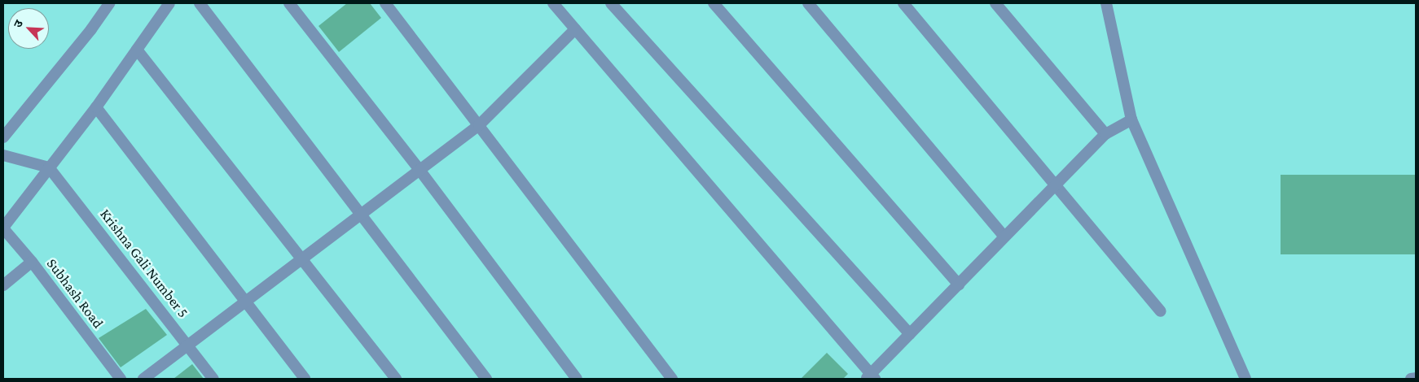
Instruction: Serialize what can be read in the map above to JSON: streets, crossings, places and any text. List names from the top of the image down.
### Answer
{
  "streets": {
    "street": ["Krishna Gali Number 5", "Subhash Road"]
  },
  "north": "top left"
}
